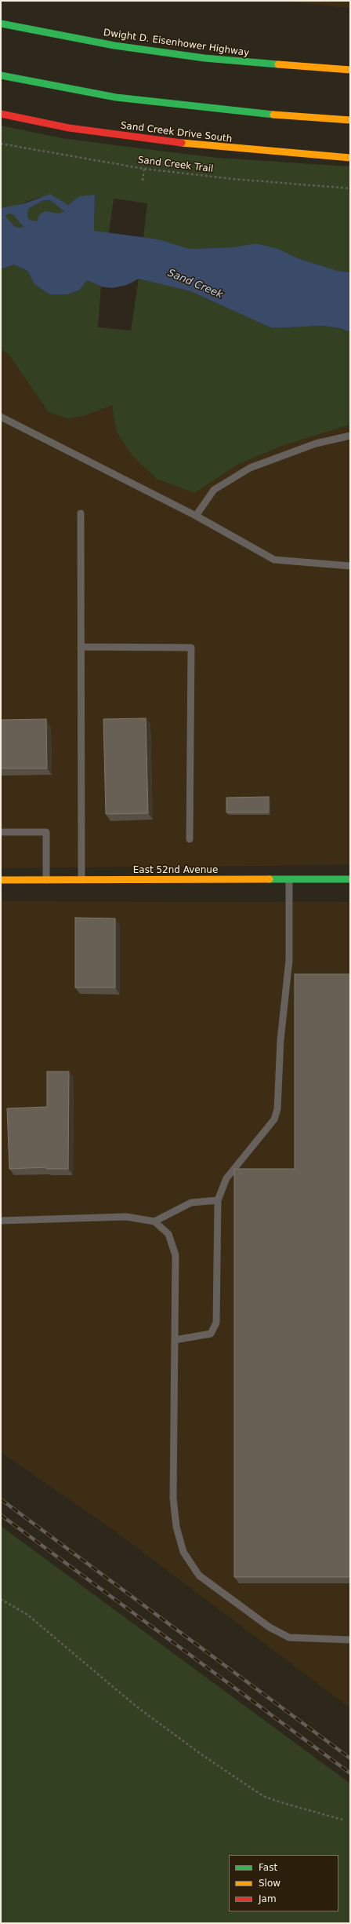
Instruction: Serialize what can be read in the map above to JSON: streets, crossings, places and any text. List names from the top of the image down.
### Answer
{
  "streets": {
    "main road": ["Dwight D. Eisenhower Highway", "Sand Creek Drive South", "East 52nd Avenue"],
    "path": ["Sand Creek Trail"]
  },
  "water": ["Sand Creek"],
  "legend": ["Fast", "Slow", "Jam"]
}
